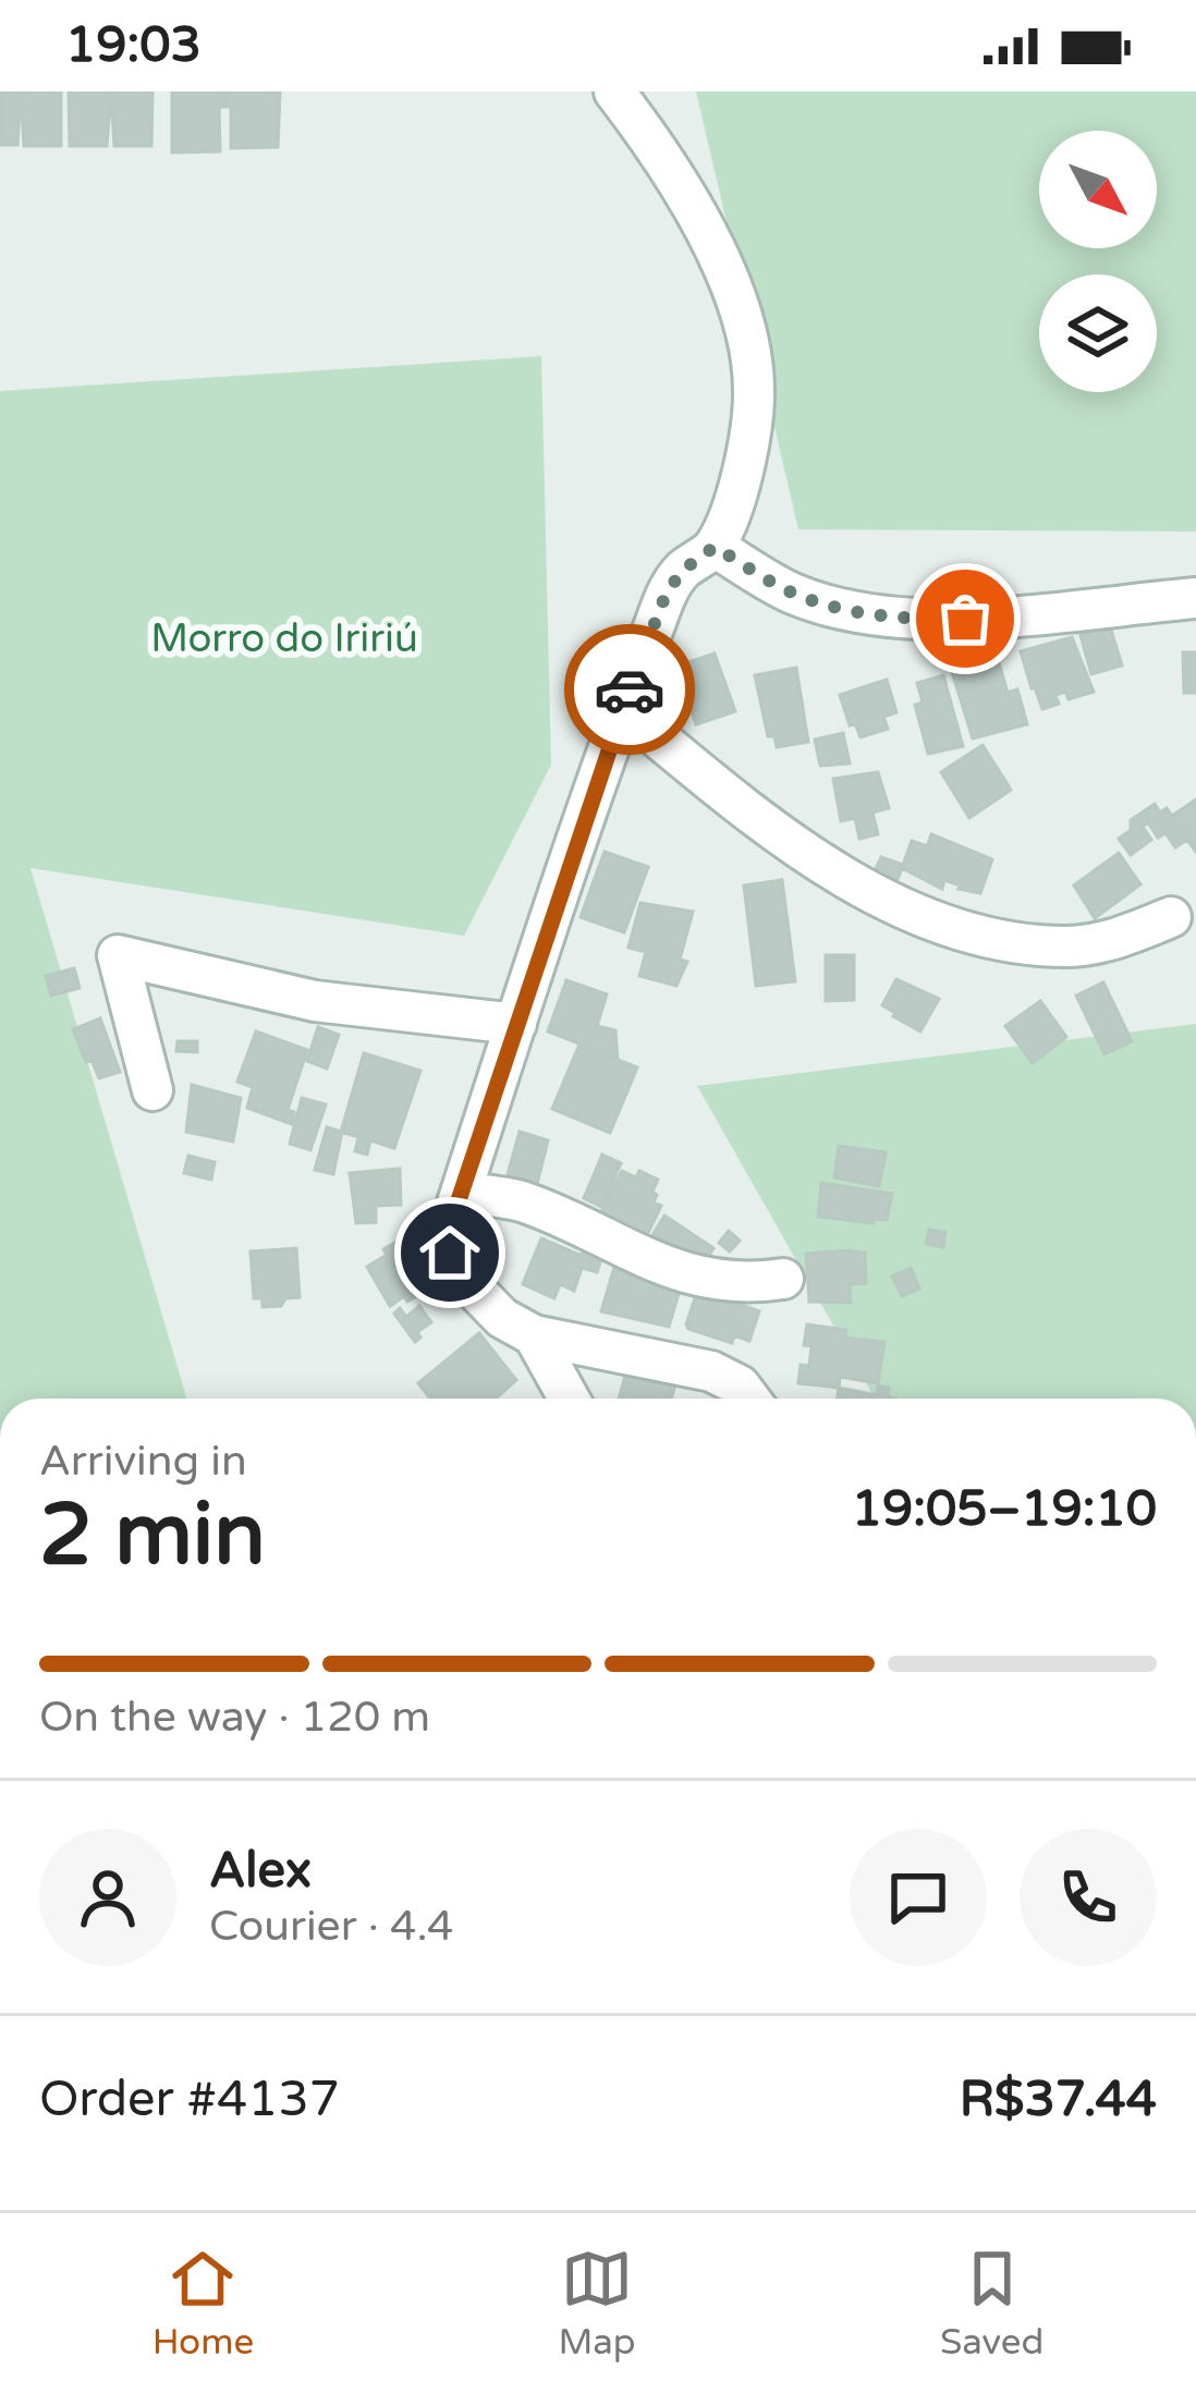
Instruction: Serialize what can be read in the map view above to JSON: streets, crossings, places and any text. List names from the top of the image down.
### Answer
{
  "parks": ["Morro do Iririú"],
  "north": "bottom right",
  "page": {
    "status": "19:03",
    "heading": ["2 min", "Arriving in", "19:05–19:10"],
    "panel": [
      "Alex",
      "Courier · 4.4",
      "Order #4137",
      "R$37.44"
    ],
    "bar": "On the way · 120 m",
    "tabs": ["Home", "Map", "Saved"]
  }
}
